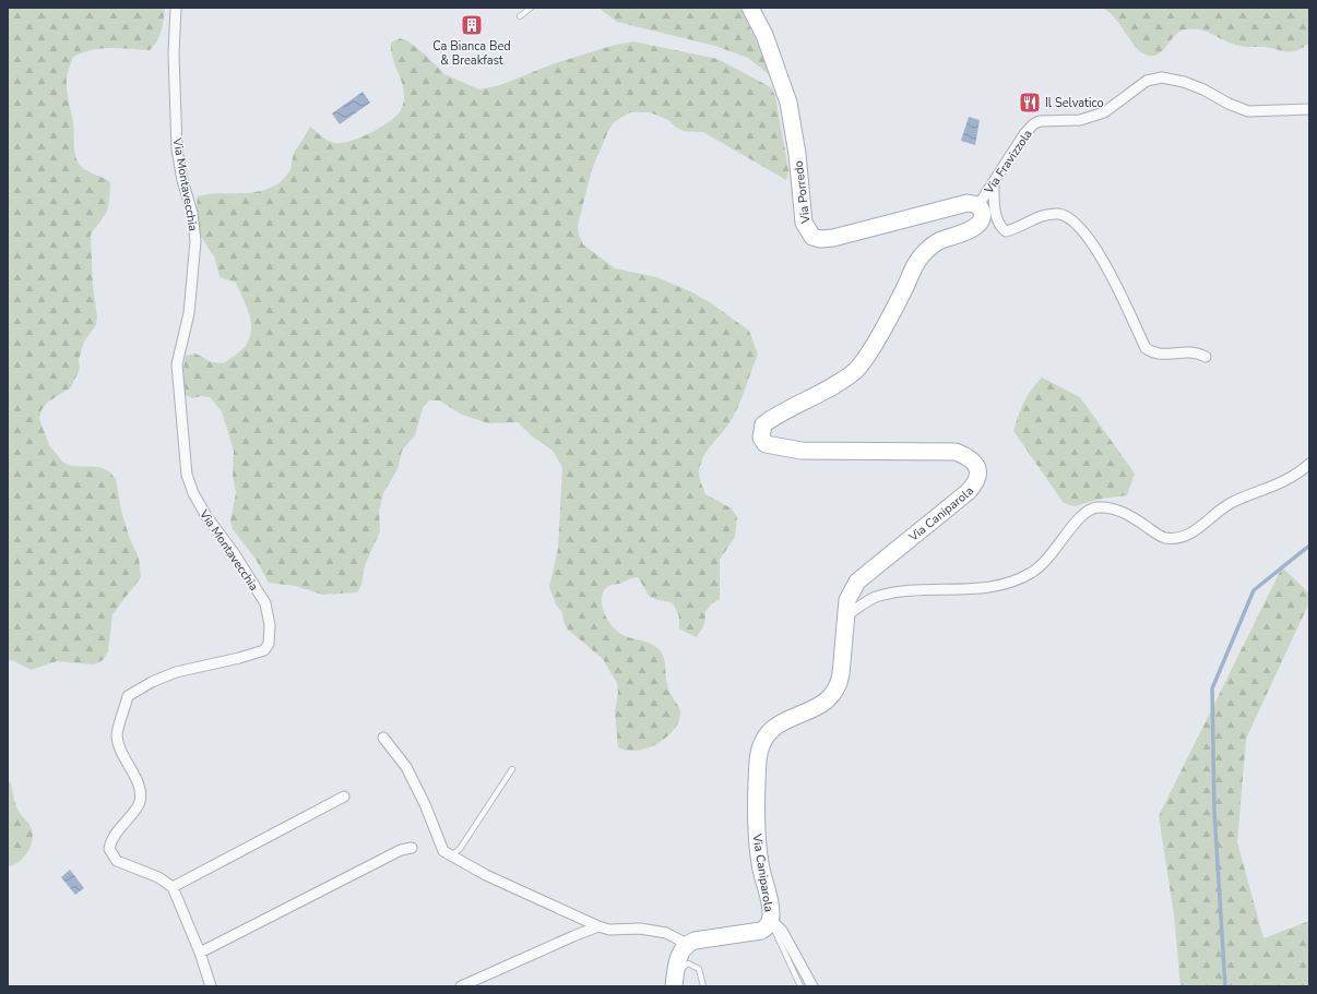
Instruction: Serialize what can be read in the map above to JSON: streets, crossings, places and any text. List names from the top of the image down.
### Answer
{
  "streets": {
    "main road": ["Via Porredo", "Via Caniparola"],
    "street": ["Via Fravizzola", "Via Montavecchia"]
  },
  "crossings": [
    ["Via Fravizzola", "Via Porredo"],
    ["Via Fravizzola", "Via Caniparola"],
    ["Via Porredo", "Via Caniparola"]
  ],
  "places": {
    "building": ["Ca Bianca Bed & Breakfast"],
    "restaurant": ["Il Selvatico"]
  }
}
